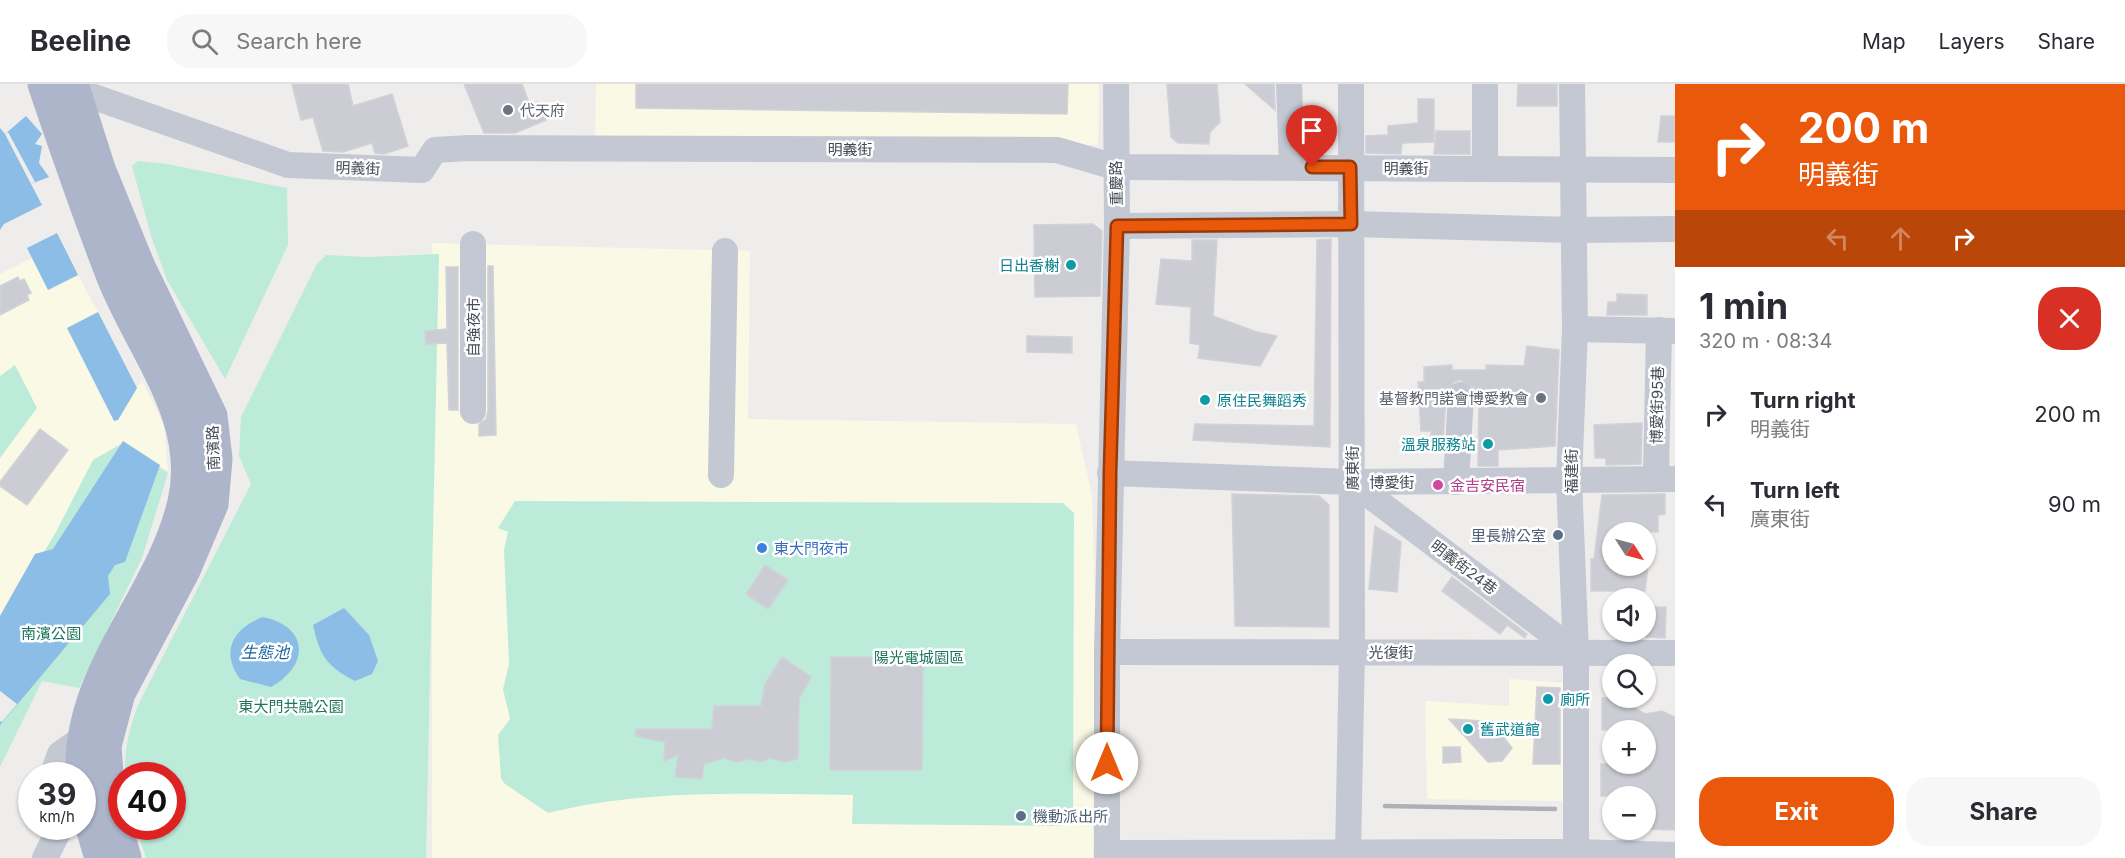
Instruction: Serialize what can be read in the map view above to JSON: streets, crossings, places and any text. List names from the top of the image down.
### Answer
{
  "streets": {
    "main road": ["南濱路"],
    "street": [
      "明義街",
      "重慶路",
      "自強夜市",
      "博愛街95巷",
      "廣東街",
      "福建街",
      "博愛街",
      "明義街24巷",
      "光復街"
    ]
  },
  "crossings": [
    ["明義街", "重慶路"],
    ["明義街", "南濱路"],
    ["明義街", "廣東街"],
    ["明義街", "福建街"],
    ["重慶路", "博愛街"],
    ["重慶路", "光復街"],
    ["博愛街95巷", "博愛街"],
    ["廣東街", "博愛街"],
    ["廣東街", "明義街24巷"],
    ["廣東街", "光復街"],
    ["福建街", "博愛街"],
    ["福建街", "明義街24巷"],
    ["福建街", "光復街"],
    ["博愛街", "明義街24巷"],
    ["明義街24巷", "光復街"]
  ],
  "water": ["生態池"],
  "parks": ["南濱公園", "陽光電城園區", "東大門共融公園"],
  "places": [
    "代天府",
    "日出香榭",
    "基督教門諾會博愛教會",
    "原住民舞蹈秀",
    "溫泉服務站",
    "金吉安民宿",
    "里長辦公室",
    "東大門夜市",
    "廁所",
    "舊武道館",
    "機動派出所"
  ],
  "north": "bottom right",
  "page": {
    "header": "Beeline",
    "search": "Search here",
    "nav": ["Map", "Layers", "Share"],
    "turn": ["200 m", "明義街"],
    "heading": ["1 min", "320 m · 08:34"],
    "list": [
      {
        "name": "Turn right",
        "note": "明義街",
        "value": "200 m"
      },
      {
        "name": "Turn left",
        "note": "廣東街",
        "value": "90 m"
      }
    ],
    "map_buttons": ["+", "−"],
    "speed": "39 km/h",
    "limit": "40",
    "buttons": ["Exit", "Share"]
  }
}
